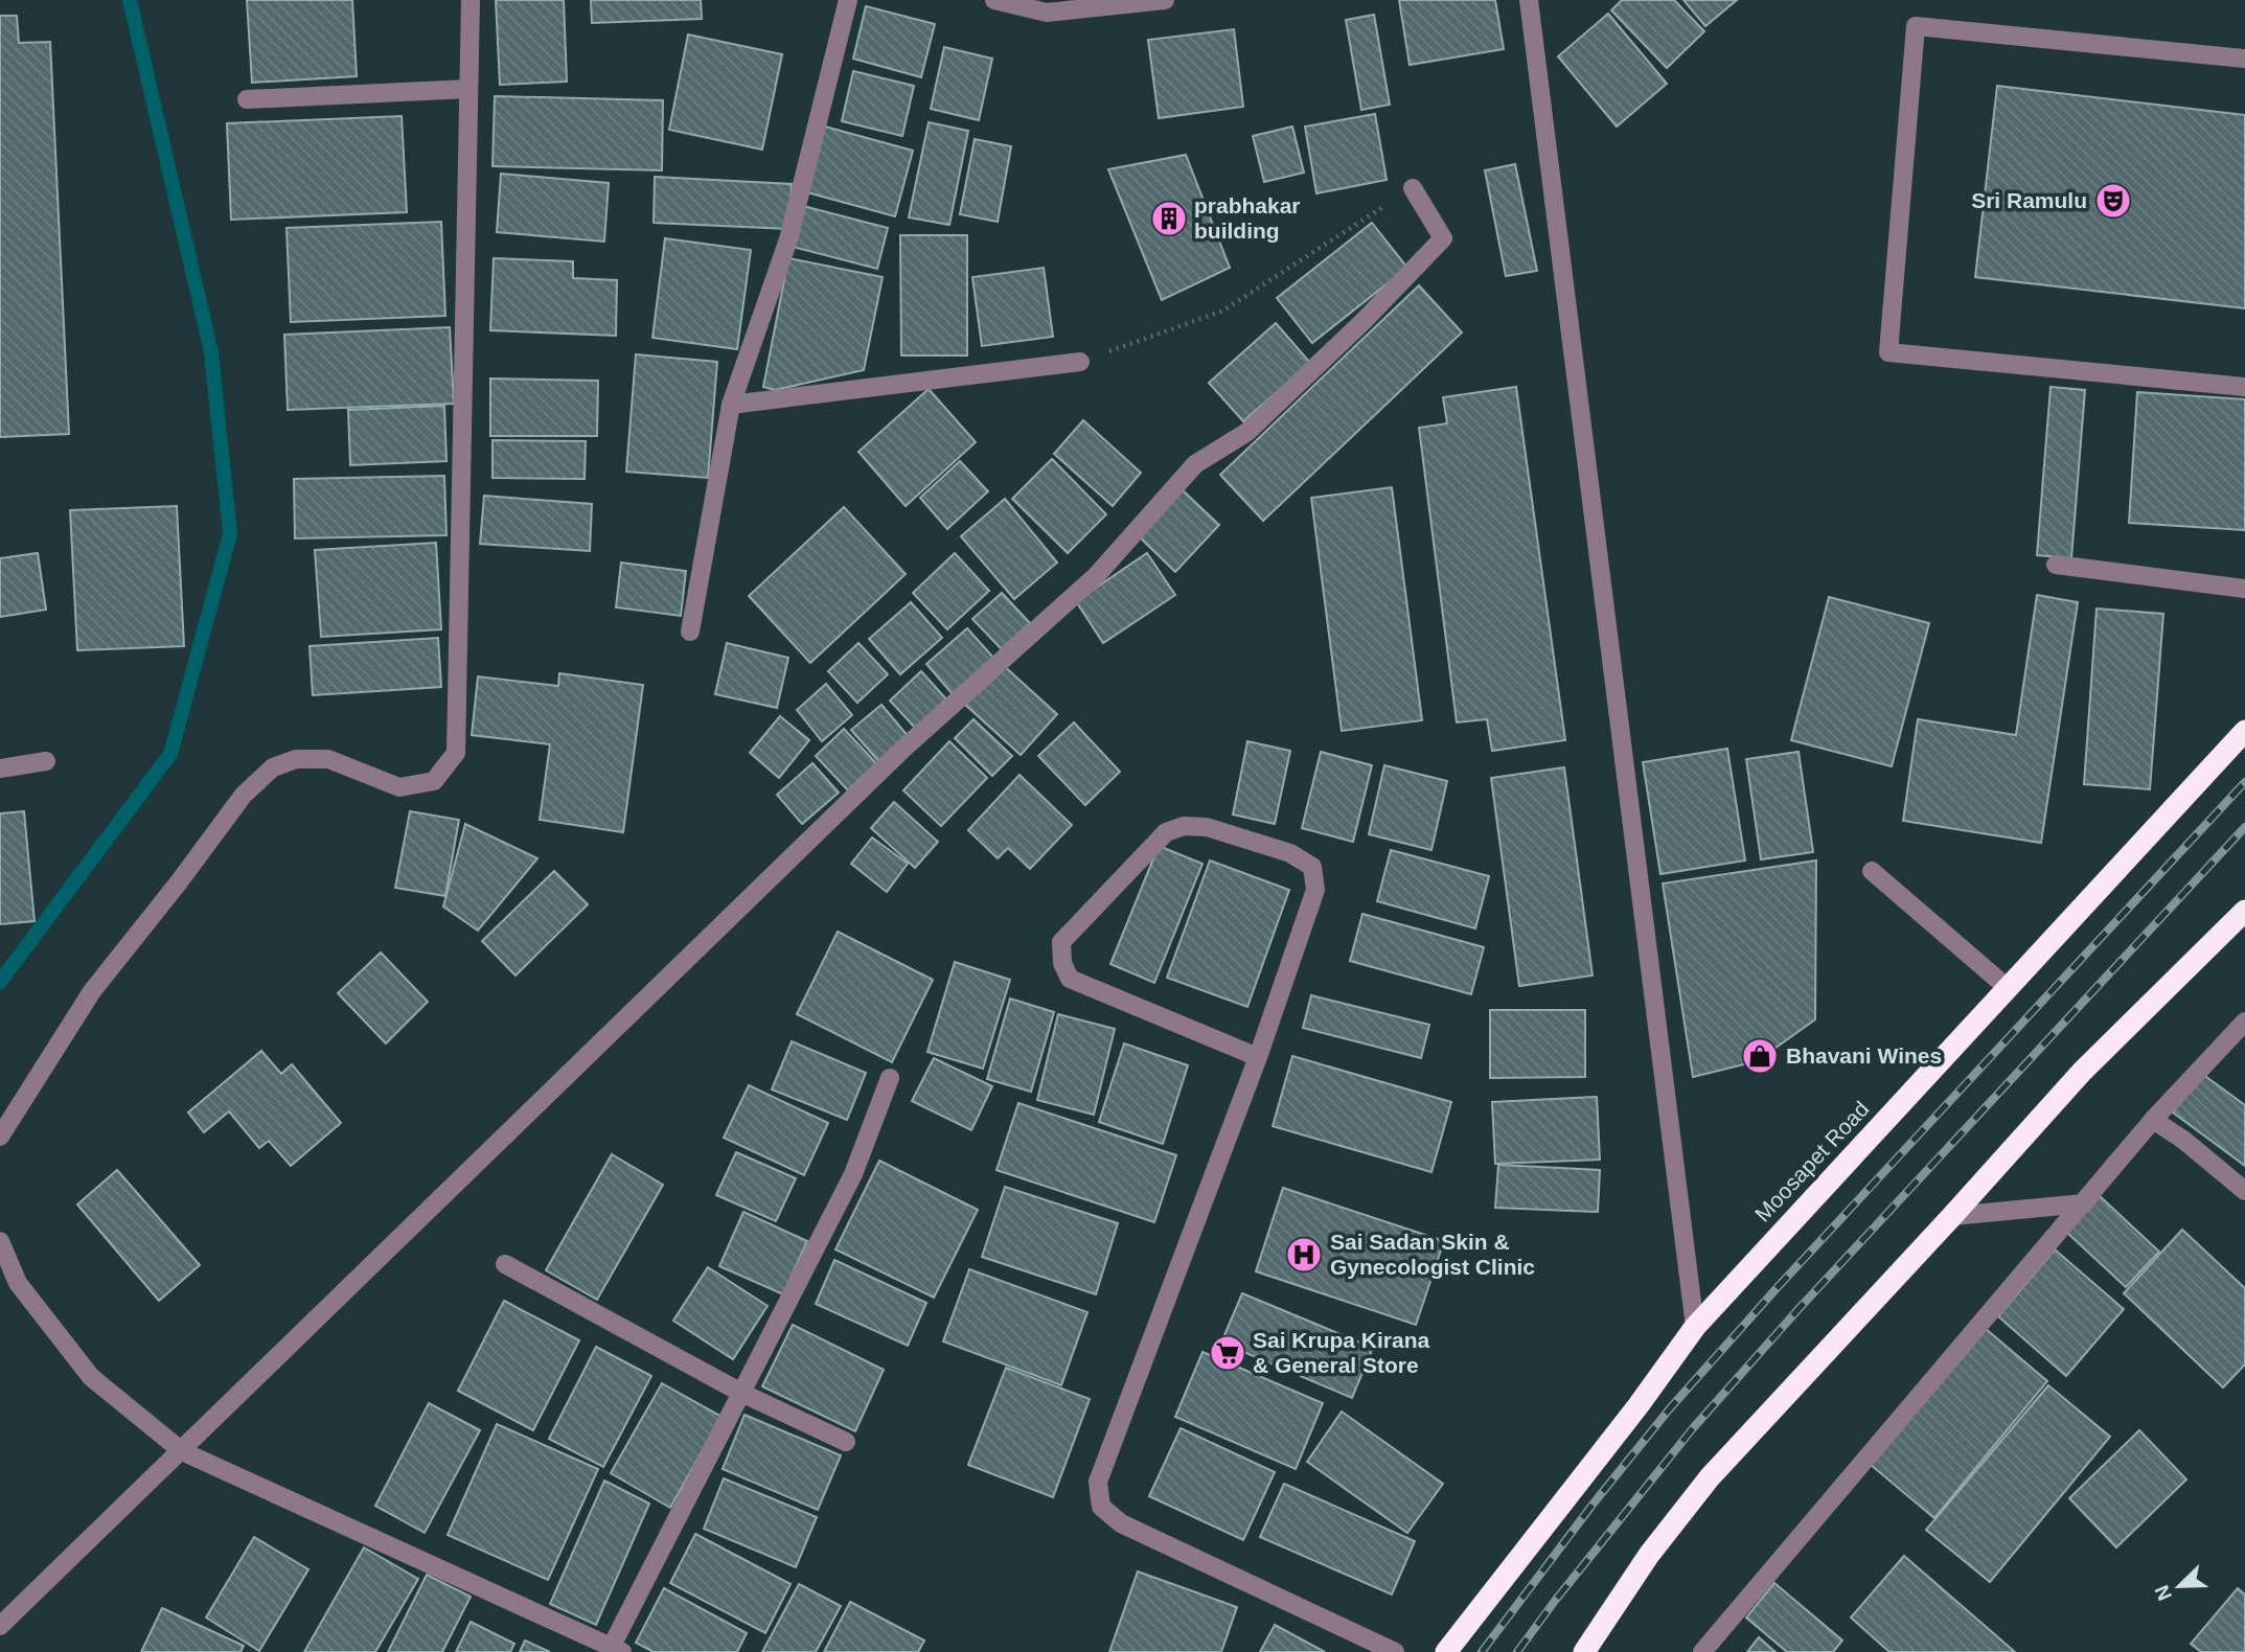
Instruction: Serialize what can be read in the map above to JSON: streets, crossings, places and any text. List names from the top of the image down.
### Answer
{
  "streets": {
    "highway": ["Moosapet Road"]
  },
  "places": {
    "theatre": ["Sri Ramulu"],
    "building": ["prabhakar building"],
    "shop": ["Bhavani Wines"],
    "hospital": ["Sai Sadan Skin & Gynecologist Clinic"],
    "supermarket": ["Sai Krupa Kirana & General Store"]
  },
  "north": "bottom left"
}
